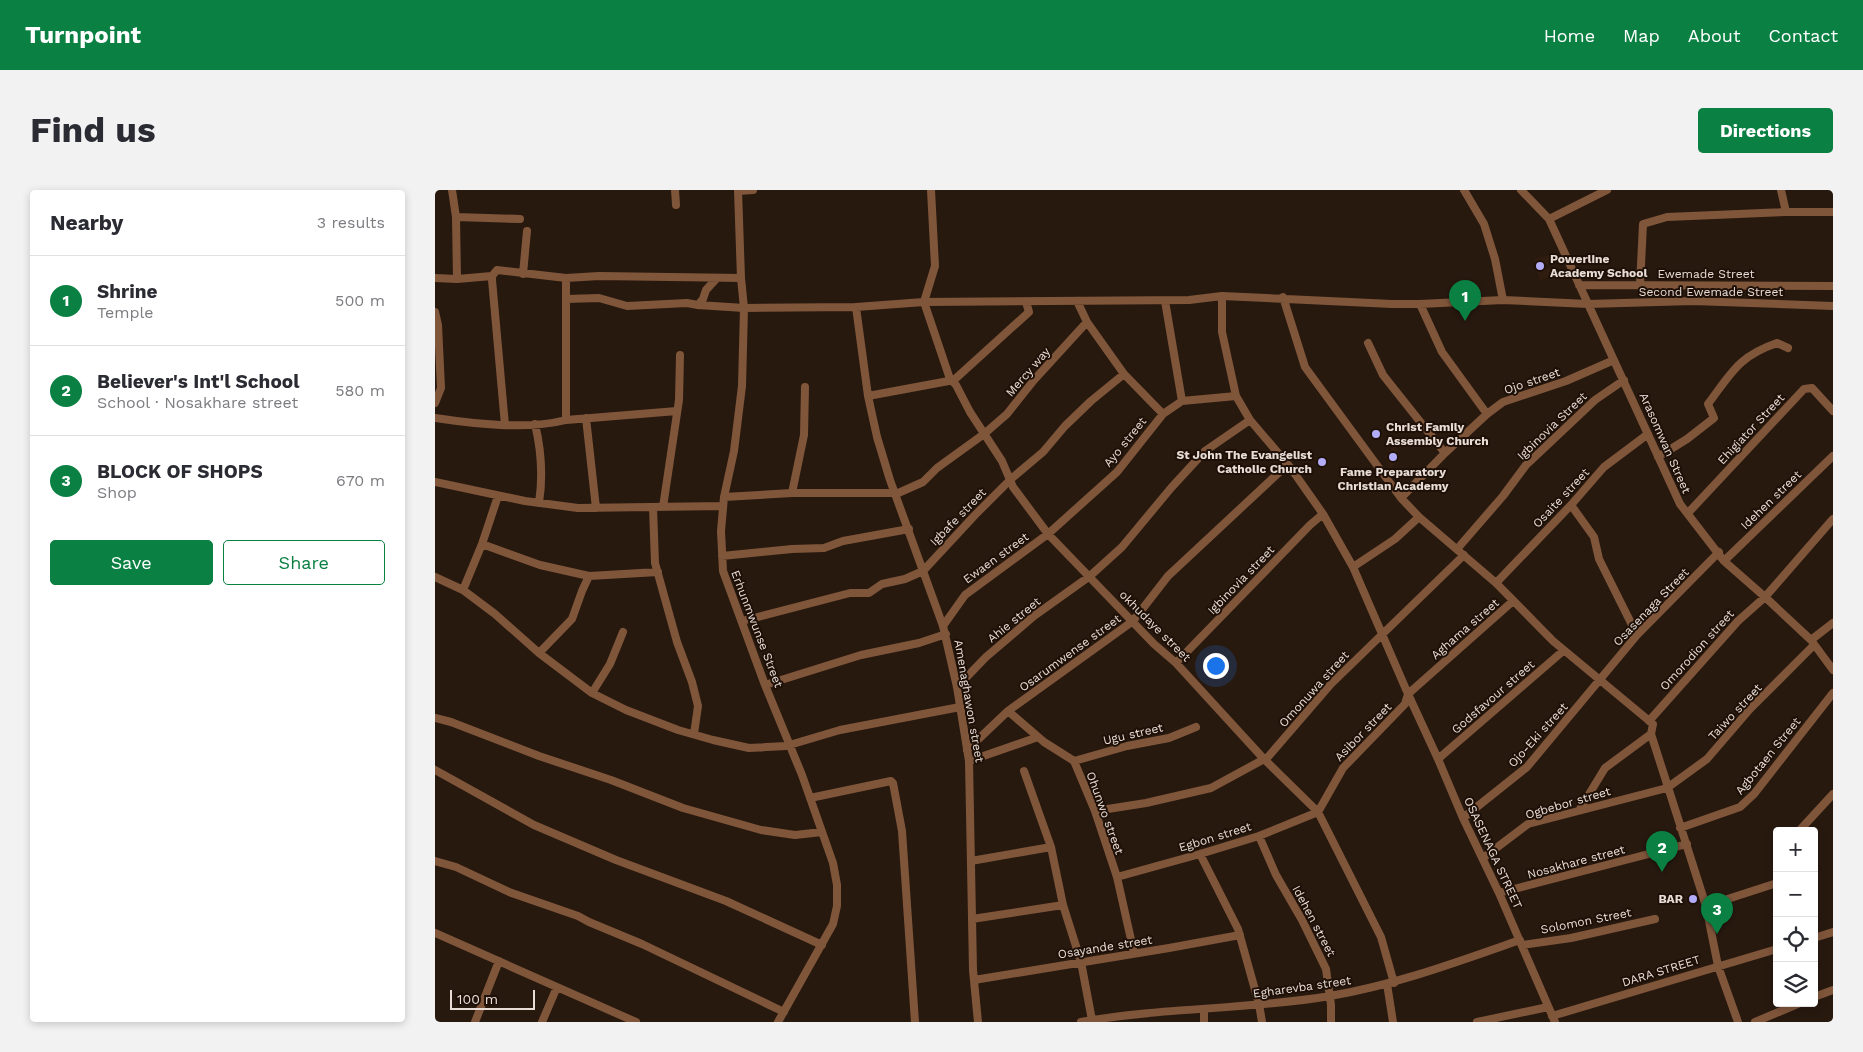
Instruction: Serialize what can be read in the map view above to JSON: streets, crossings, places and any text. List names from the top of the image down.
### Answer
{
  "streets": {
    "street": [
      "Ewemade Street",
      "Second Ewemade Street",
      "Mercy way",
      "Ojo street",
      "Igbinovia Street",
      "Ehigiator Street",
      "Ayo street",
      "Arasomwan Street",
      "Osaite street",
      "Idehen street",
      "Igbafe street",
      "Ewaen street",
      "Igbinovia street",
      "Osasenaga Street",
      "Ahie street",
      "okhudaye street",
      "Erhunmwunse Street",
      "Aghama street",
      "Omorodion street",
      "Osarumwense street",
      "Omonuwa street",
      "Godsfavour street",
      "Amenaghawon street",
      "Taiwo street",
      "Asibor street",
      "Ugu street",
      "Ojo-Eki street",
      "Agbotaen Street",
      "Ogbebor street",
      "Ohunwo street",
      "Egbon street",
      "OSASENAGA STREET",
      "Nosakhare street",
      "Solomon Street",
      "Osayande street",
      "DARA STREET",
      "Egharevba street"
    ]
  },
  "crossings": [
    ["Ewemade Street", "Arasomwan Street"],
    ["Second Ewemade Street", "Arasomwan Street"],
    ["Second Ewemade Street", "okhudaye street"],
    ["Second Ewemade Street", "Erhunmwunse Street"],
    ["Second Ewemade Street", "Amenaghawon street"],
    ["Mercy way", "okhudaye street"],
    ["Mercy way", "Amenaghawon street"],
    ["Ojo street", "Arasomwan Street"],
    ["Igbinovia Street", "Arasomwan Street"],
    ["Ehigiator Street", "Arasomwan Street"],
    ["Ayo street", "Ewaen street"],
    ["Ayo street", "okhudaye street"],
    ["Arasomwan Street", "Osaite street"],
    ["Arasomwan Street", "Idehen street"],
    ["Arasomwan Street", "Osasenaga Street"],
    ["Arasomwan Street", "Omorodion street"],
    ["Arasomwan Street", "Taiwo street"],
    ["Idehen street", "Egbon street"],
    ["Idehen street", "Egharevba street"],
    ["Igbafe street", "okhudaye street"],
    ["Igbafe street", "Amenaghawon street"],
    ["Ewaen street", "okhudaye street"],
    ["Ewaen street", "Amenaghawon street"],
    ["Igbinovia street", "okhudaye street"],
    ["Igbinovia street", "OSASENAGA STREET"],
    ["Osasenaga Street", "Ojo-Eki street"],
    ["Ahie street", "okhudaye street"],
    ["Ahie street", "Amenaghawon street"],
    ["okhudaye street", "Osarumwense street"],
    ["okhudaye street", "Omonuwa street"],
    ["okhudaye street", "Asibor street"],
    ["okhudaye street", "Egbon street"],
    ["okhudaye street", "Egharevba street"],
    ["Aghama street", "Asibor street"],
    ["Osarumwense street", "Amenaghawon street"],
    ["Osarumwense street", "Ohunwo street"],
    ["Omonuwa street", "Ohunwo street"],
    ["Omonuwa street", "OSASENAGA STREET"],
    ["Godsfavour street", "OSASENAGA STREET"],
    ["Amenaghawon street", "Osayande street"],
    ["Taiwo street", "Ogbebor street"],
    ["Asibor street", "Egbon street"],
    ["Asibor street", "OSASENAGA STREET"],
    ["Ugu street", "Ohunwo street"],
    ["Ojo-Eki street", "OSASENAGA STREET"],
    ["Ogbebor street", "OSASENAGA STREET"],
    ["Ohunwo street", "Egbon street"],
    ["Ohunwo street", "Osayande street"],
    ["OSASENAGA STREET", "Nosakhare street"],
    ["OSASENAGA STREET", "Solomon Street"],
    ["OSASENAGA STREET", "DARA STREET"],
    ["OSASENAGA STREET", "Egharevba street"],
    ["Solomon Street", "Egharevba street"]
  ],
  "places": [
    "Powerline Academy School",
    "Christ Family Assembly Church",
    "Fame Preparatory Christian Academy",
    "St John The Evangelist Catholic Church",
    "BAR"
  ],
  "scale_bar": "100 m",
  "page": {
    "header": "Turnpoint",
    "nav": [
      "Home",
      "Map",
      "About",
      "Contact"
    ],
    "buttons": [
      "Directions",
      ["Save", "Share"]
    ],
    "title": "Find us",
    "heading": ["Nearby", "3 results"],
    "list": [
      {
        "mark": "1",
        "name": "Shrine",
        "note": "Temple",
        "value": "500 m"
      },
      {
        "mark": "2",
        "name": "Believer's Int'l School",
        "note": "School · Nosakhare street",
        "value": "580 m"
      },
      {
        "mark": "3",
        "name": "BLOCK OF SHOPS",
        "note": "Shop",
        "value": "670 m"
      }
    ],
    "pins": ["1", "2", "3"],
    "map_buttons": ["+", "−"],
    "scale": "100 m"
  }
}
